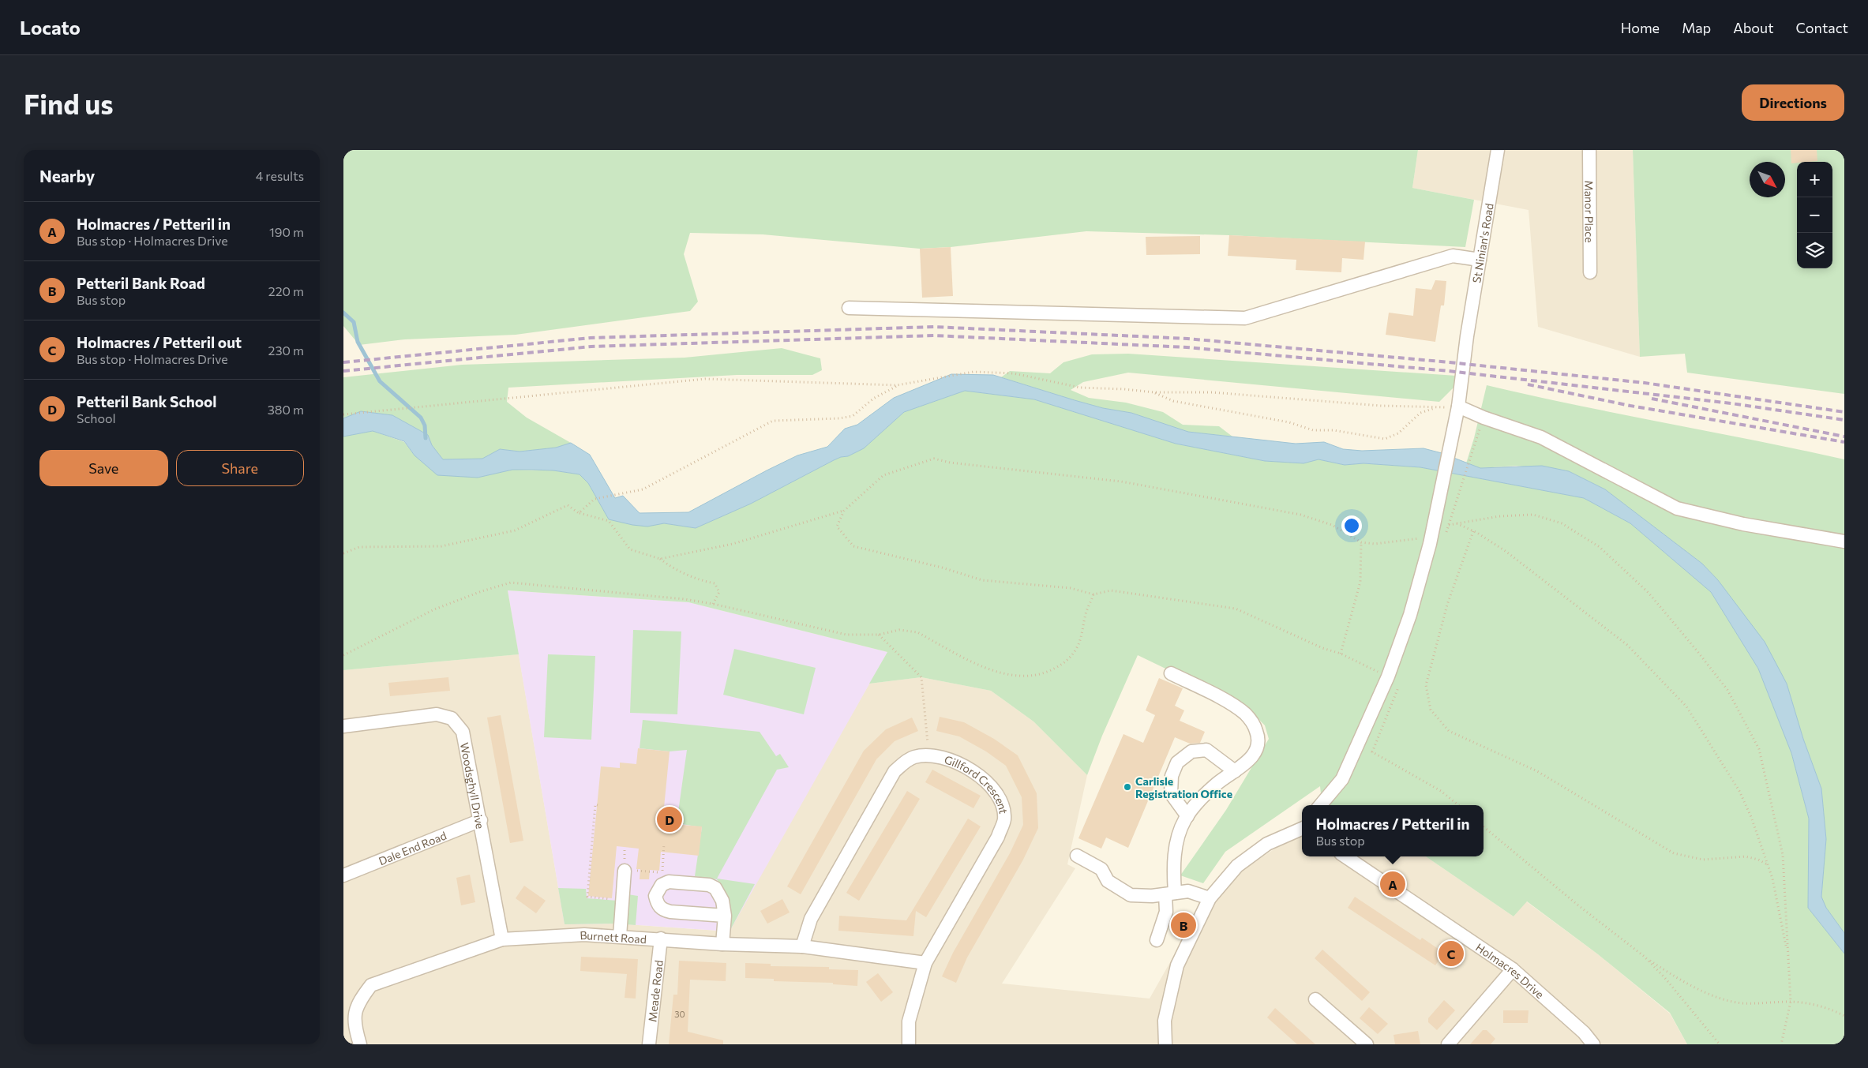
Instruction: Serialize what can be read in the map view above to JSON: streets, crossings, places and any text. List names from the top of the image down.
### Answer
{
  "streets": {
    "street": [
      "Manor Place",
      "St Ninian's Road",
      "Woodsghyll Drive",
      "Gillford Crescent",
      "Dale End Road",
      "Burnett Road",
      "Holmacres Drive",
      "Meade Road"
    ]
  },
  "crossings": [
    ["Woodsghyll Drive", "Dale End Road"],
    ["Woodsghyll Drive", "Burnett Road"],
    ["Gillford Crescent", "Burnett Road"],
    ["Burnett Road", "Meade Road"]
  ],
  "places": ["Carlisle Registration Office"],
  "house_numbers": ["30"],
  "north": "bottom right",
  "page": {
    "header": "Locato",
    "nav": [
      "Home",
      "Map",
      "About",
      "Contact"
    ],
    "buttons": [
      "Directions",
      ["Save", "Share"]
    ],
    "title": "Find us",
    "heading": ["Nearby", "4 results"],
    "map_buttons": ["+", "−"],
    "list": [
      {
        "mark": "A",
        "name": "Holmacres / Petteril in",
        "note": "Bus stop · Holmacres Drive",
        "value": "190 m"
      },
      {
        "mark": "B",
        "name": "Petteril Bank Road",
        "note": "Bus stop",
        "value": "220 m"
      },
      {
        "mark": "C",
        "name": "Holmacres / Petteril out",
        "note": "Bus stop · Holmacres Drive",
        "value": "230 m"
      },
      {
        "mark": "D",
        "name": "Petteril Bank School",
        "note": "School",
        "value": "380 m"
      }
    ],
    "popup": ["Holmacres / Petteril in", "Bus stop"],
    "pins": [
      "D",
      "A",
      "B",
      "C"
    ]
  }
}
